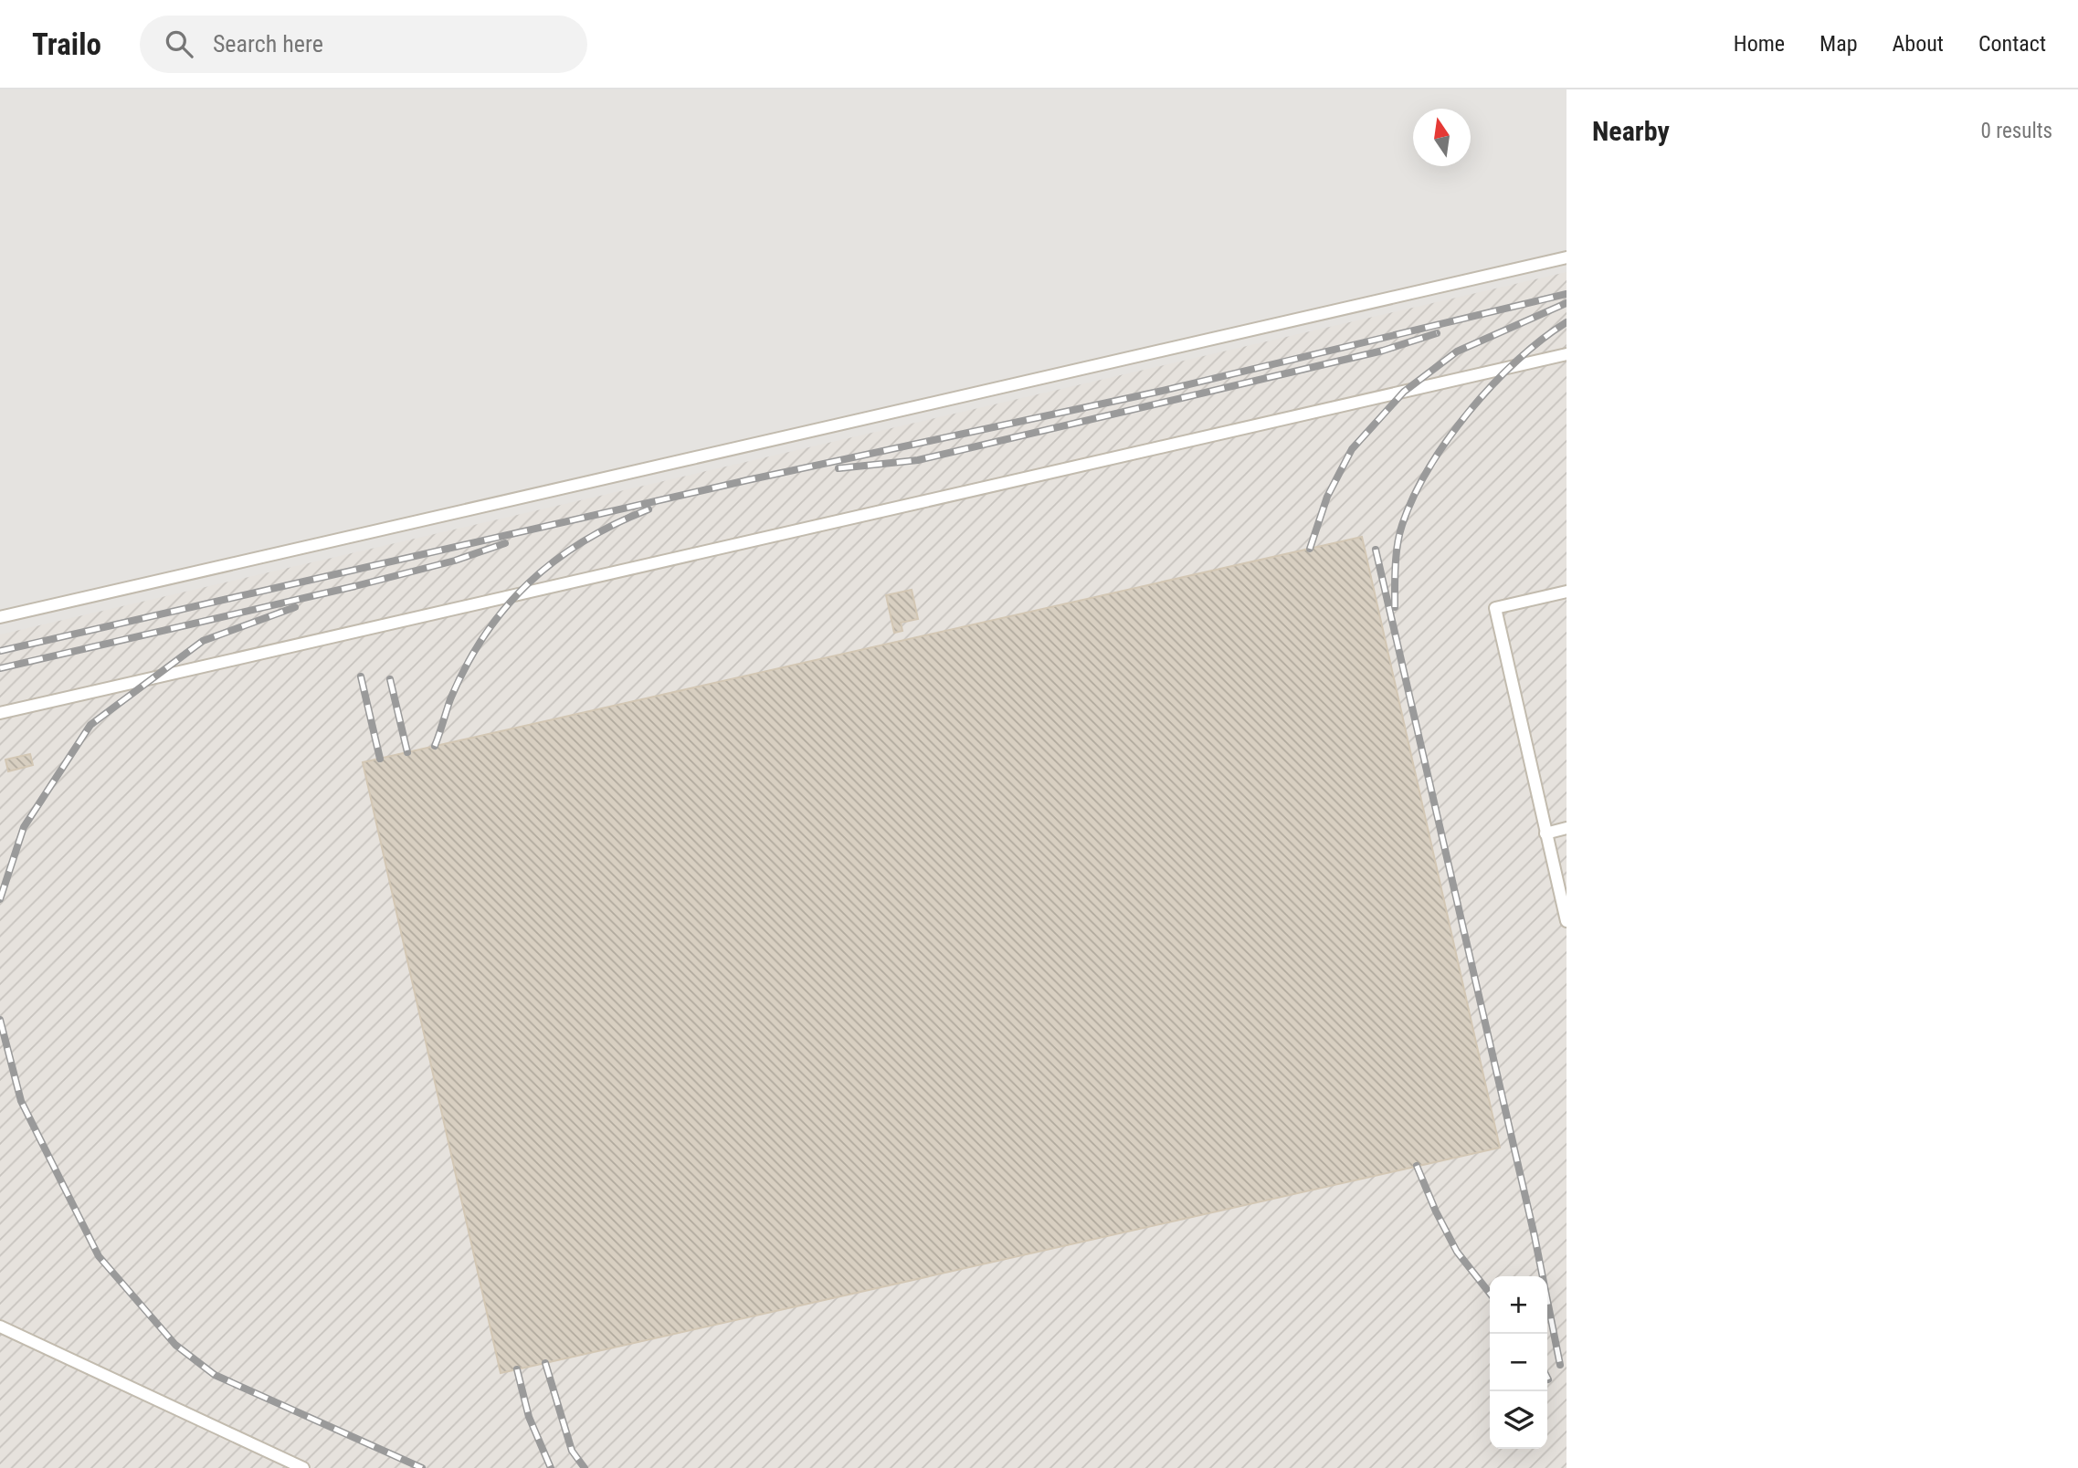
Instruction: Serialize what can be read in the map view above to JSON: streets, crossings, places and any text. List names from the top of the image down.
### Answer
{
  "north": "top",
  "page": {
    "header": "Trailo",
    "search": "Search here",
    "nav": [
      "Home",
      "Map",
      "About",
      "Contact"
    ],
    "heading": ["Nearby", "0 results"],
    "map_buttons": ["+", "−"]
  }
}
